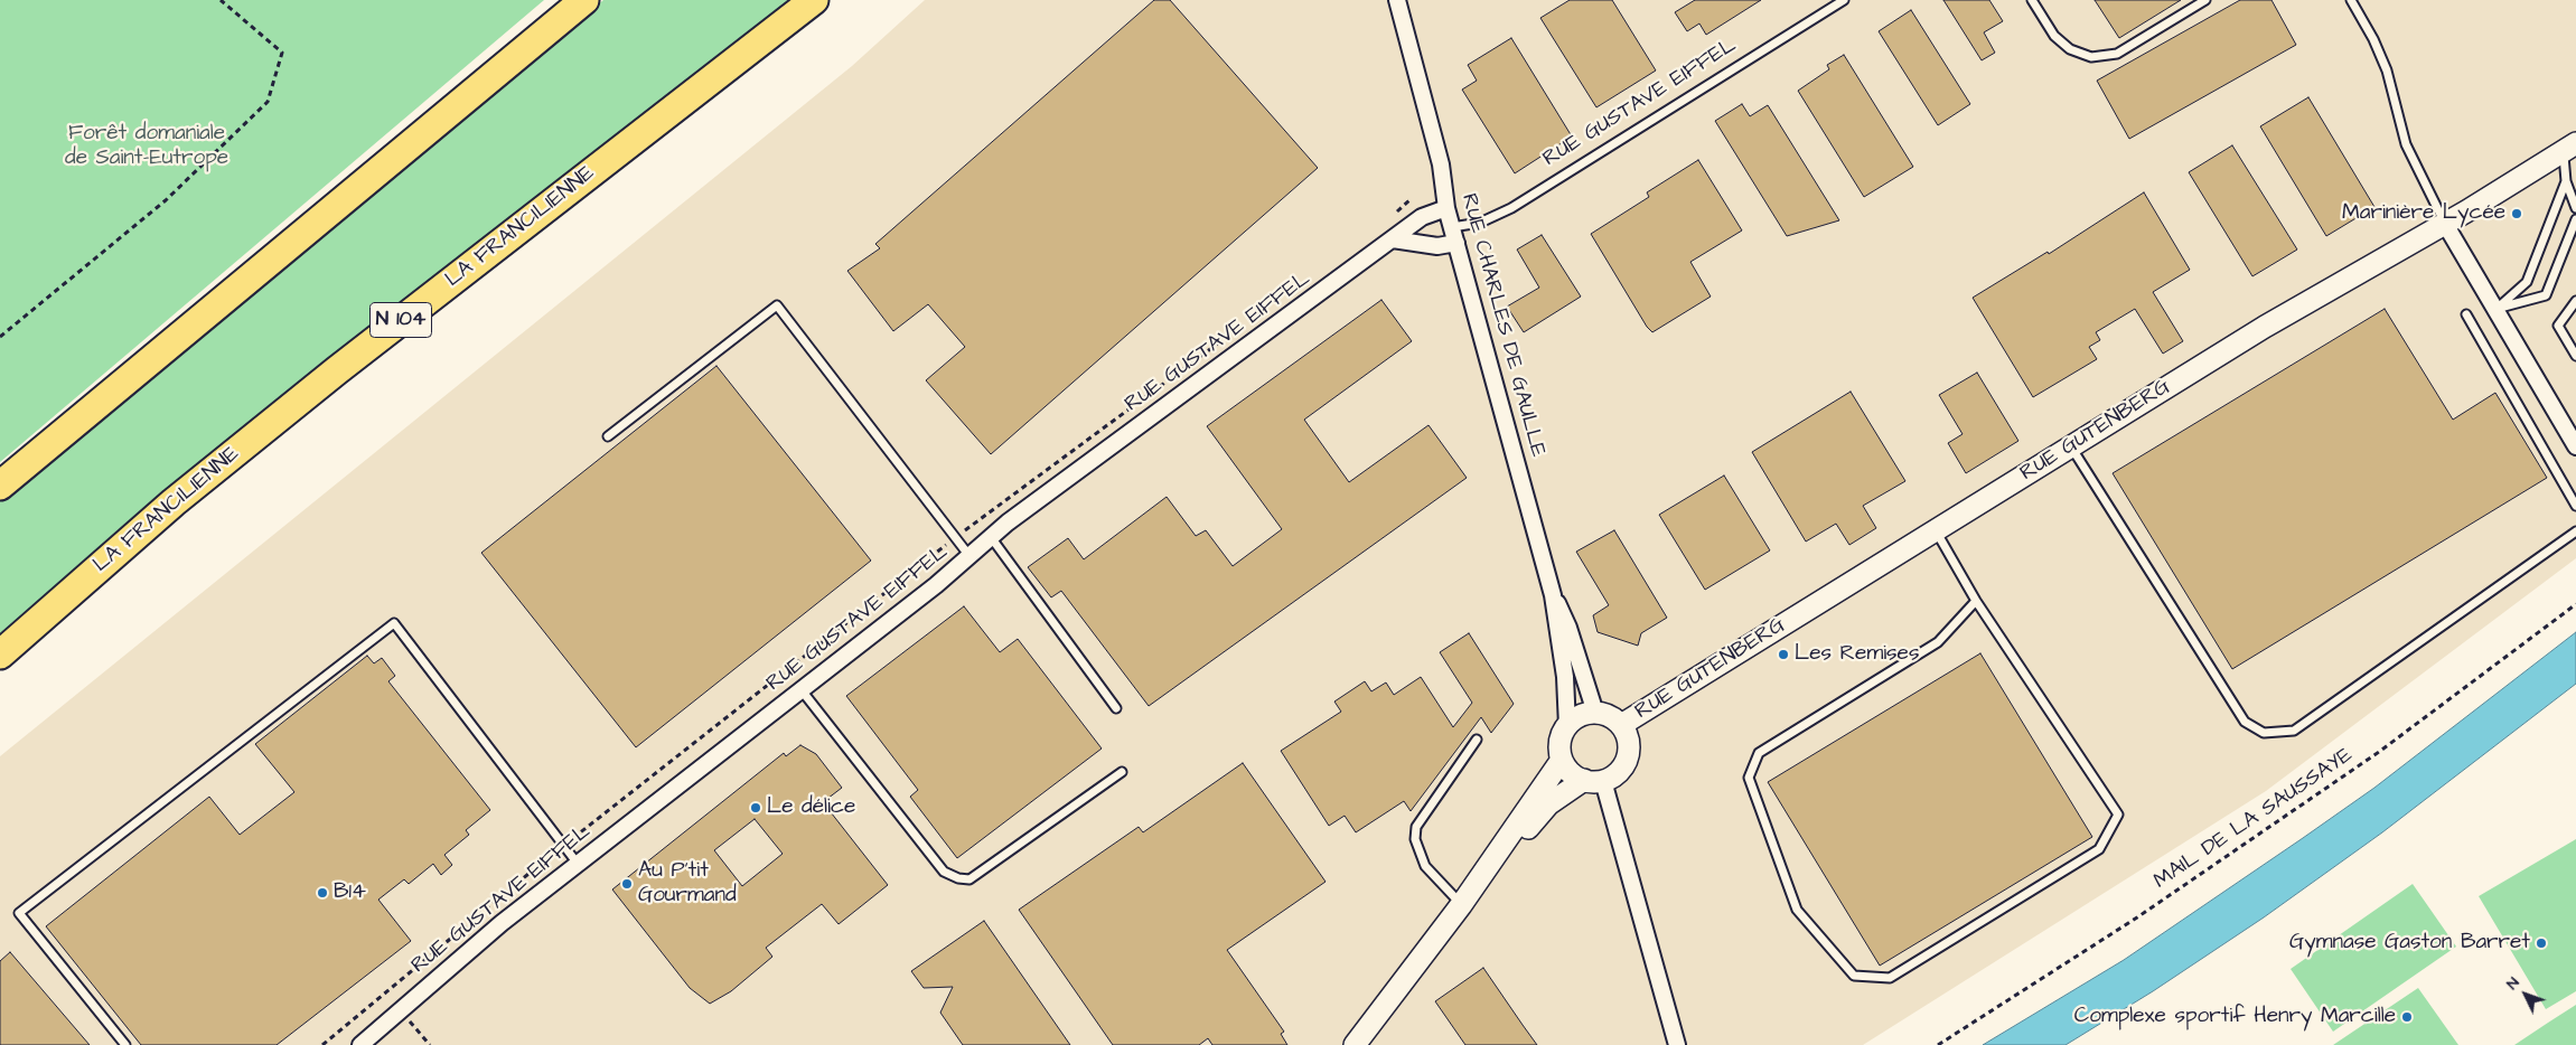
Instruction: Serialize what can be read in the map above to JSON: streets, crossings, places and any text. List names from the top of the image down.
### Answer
{
  "streets": {
    "highway": ["LA FRANCILIENNE", "N 104"],
    "street": ["RUE GUSTAVE EIFFEL", "RUE CHARLES DE GAULLE", "RUE GUTENBERG"],
    "path": ["MAIL DE LA SAUSSAYE"]
  },
  "crossings": [
    ["RUE GUSTAVE EIFFEL", "RUE CHARLES DE GAULLE"],
    ["RUE CHARLES DE GAULLE", "RUE GUTENBERG"]
  ],
  "parks": ["Forêt domaniale de Saint-Eutrope"],
  "places": [
    "Marinière Lycée",
    "Les Remises",
    "Le délice",
    "Au P'tit Gourmand",
    "B14",
    "Gymnase Gaston Barret",
    "Complexe sportif Henry Marcille"
  ],
  "north": "top left"
}
